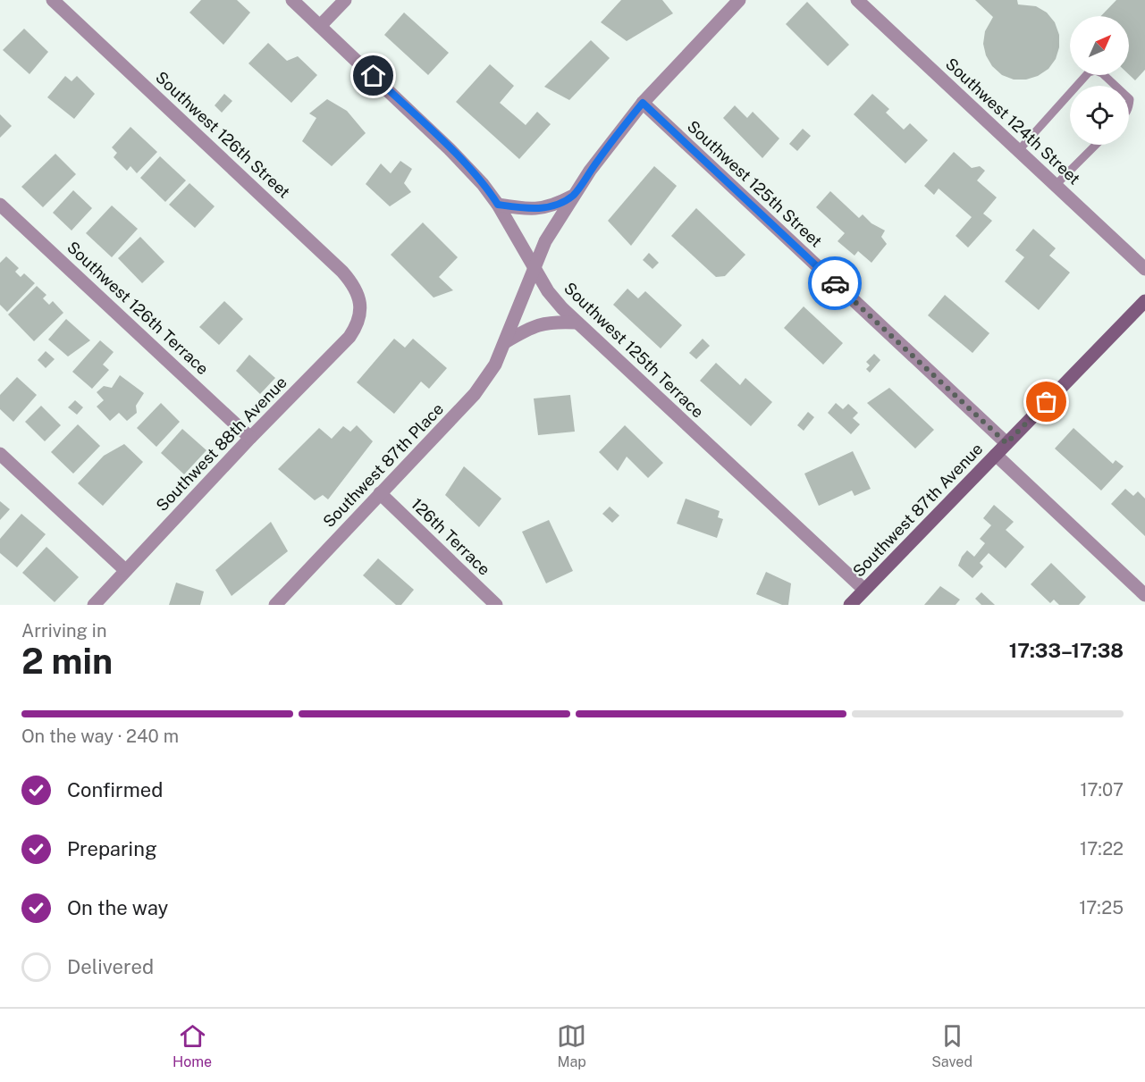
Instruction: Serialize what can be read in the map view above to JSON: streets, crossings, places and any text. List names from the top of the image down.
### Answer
{
  "streets": {
    "main road": ["Southwest 87th Avenue"],
    "street": [
      "Southwest 124th Street",
      "Southwest 126th Street",
      "Southwest 125th Street",
      "Southwest 126th Terrace",
      "Southwest 125th Terrace",
      "Southwest 88th Avenue",
      "Southwest 87th Place",
      "126th Terrace"
    ]
  },
  "crossings": [
    ["Southwest 126th Street", "Southwest 88th Avenue"],
    ["Southwest 125th Street", "Southwest 87th Place"],
    ["Southwest 125th Street", "Southwest 87th Avenue"],
    ["Southwest 126th Terrace", "Southwest 88th Avenue"],
    ["Southwest 125th Terrace", "Southwest 87th Place"],
    ["Southwest 125th Terrace", "Southwest 87th Avenue"],
    ["Southwest 87th Place", "126th Terrace"]
  ],
  "north": "top right",
  "page": {
    "heading": ["2 min", "Arriving in", "17:33–17:38"],
    "bar": "On the way · 240 m",
    "list": [
      ["Confirmed", "17:07"],
      ["Preparing", "17:22"],
      ["On the way", "17:25"],
      "Delivered"
    ],
    "tabs": ["Home", "Map", "Saved"]
  }
}
